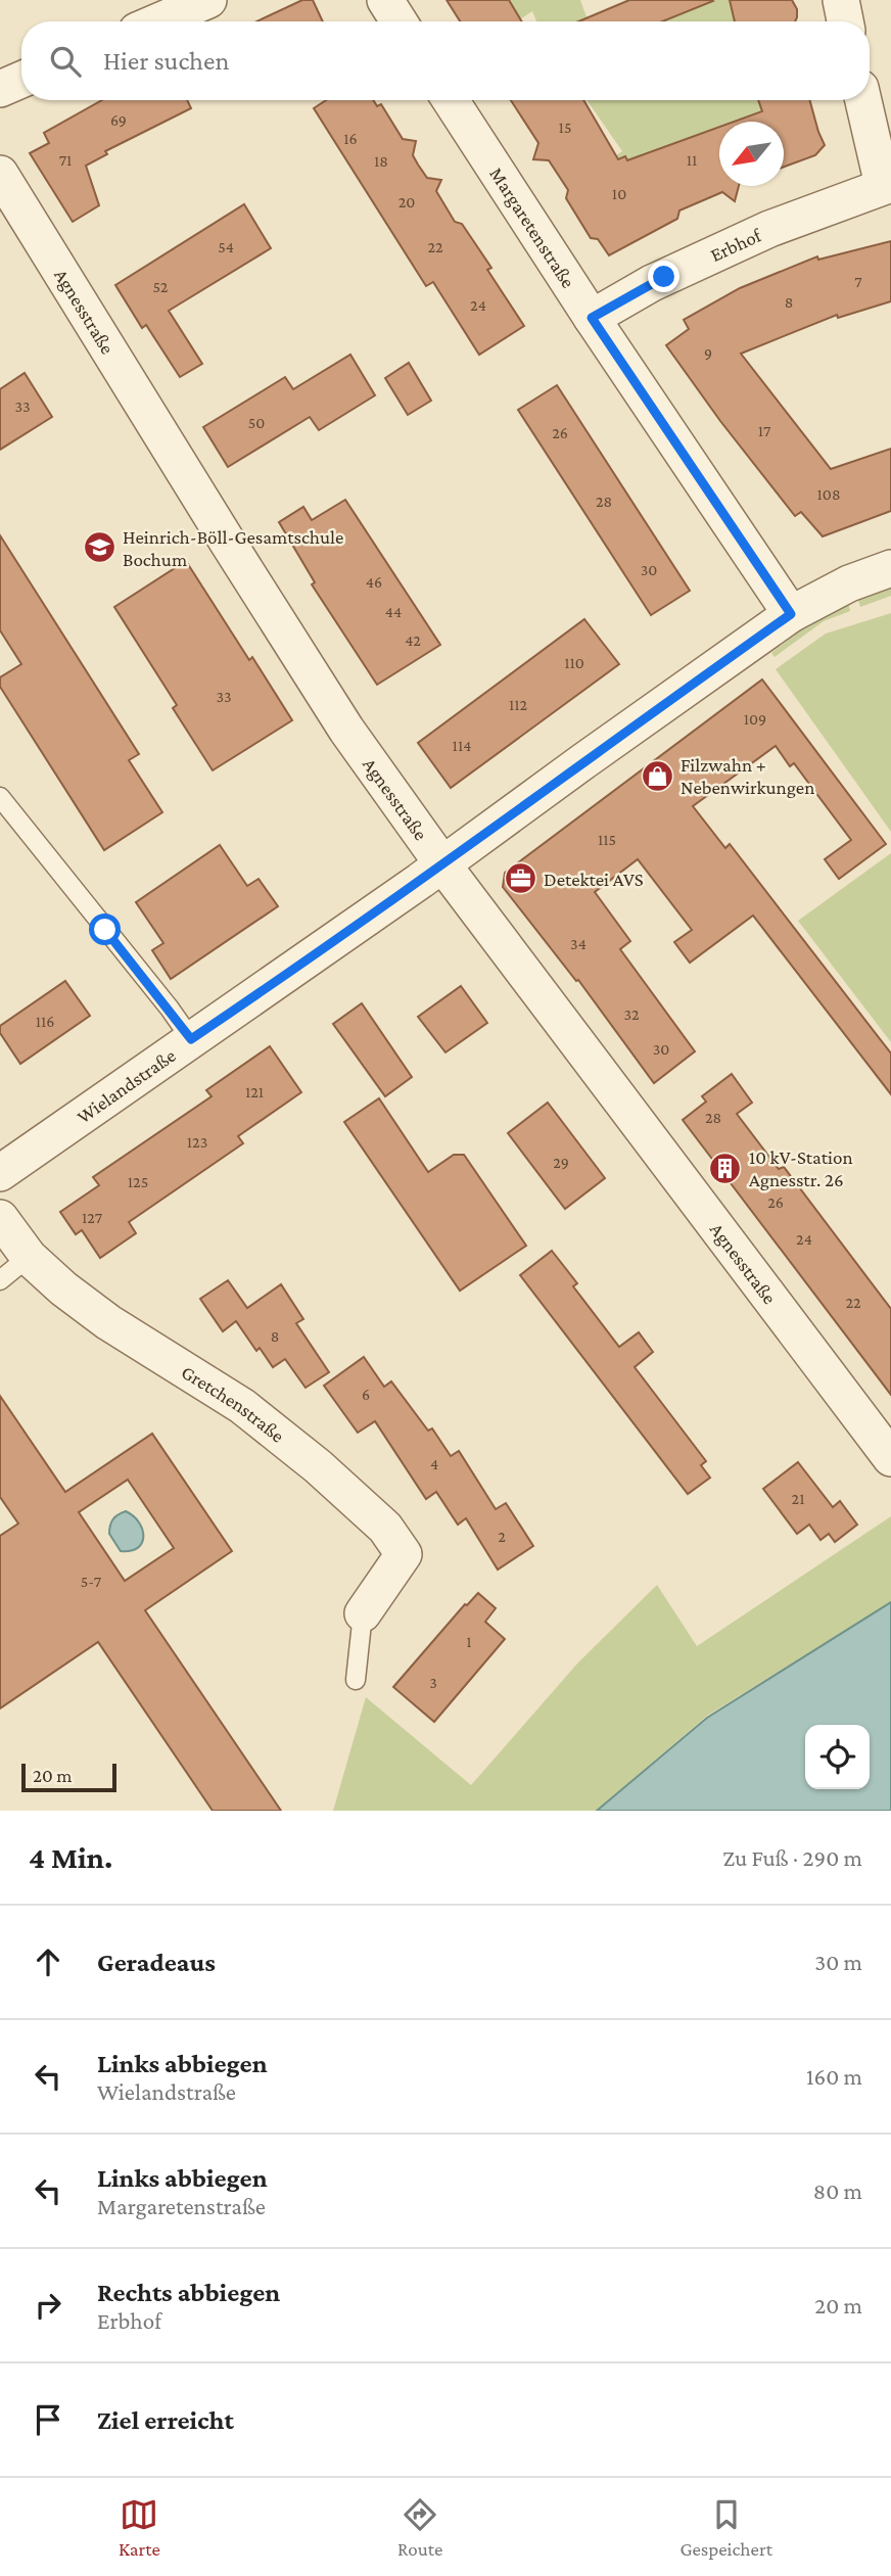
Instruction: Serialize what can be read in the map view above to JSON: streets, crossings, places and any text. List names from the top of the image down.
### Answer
{
  "streets": {
    "street": [
      "Margaretenstraße",
      "Erbhof",
      "Agnesstraße",
      "Wielandstraße",
      "Gretchenstraße"
    ]
  },
  "crossings": [
    ["Margaretenstraße", "Erbhof"],
    ["Margaretenstraße", "Wielandstraße"],
    ["Agnesstraße", "Wielandstraße"]
  ],
  "places": {
    "school or university": ["Heinrich-Böll-Gesamtschule Bochum"],
    "shop": ["Filzwahn + Nebenwirkungen"],
    "office": ["Detektei AVS"],
    "building": ["10 kV-Station Agnesstr. 26"]
  },
  "house_numbers": [
    "69",
    "15",
    "16",
    "71",
    "11",
    "18",
    "10",
    "20",
    "54",
    "22",
    "7",
    "52",
    "8",
    "24",
    "9",
    "33",
    "50",
    "17",
    "26",
    "108",
    "28",
    "30",
    "46",
    "44",
    "42",
    "110",
    "33",
    "112",
    "109",
    "114",
    "115",
    "34",
    "32",
    "116",
    "30",
    "121",
    "28",
    "123",
    "29",
    "125",
    "26",
    "127",
    "24",
    "22",
    "8",
    "6",
    "4",
    "21",
    "2",
    "5-7",
    "1",
    "3"
  ],
  "scale_bar": "20 m",
  "north": "bottom left",
  "page": {
    "search": "Hier suchen",
    "scale": "20 m",
    "heading": ["4 Min.", "Zu Fuß · 290 m"],
    "list": [
      ["Geradeaus", "30 m"],
      ["Links abbiegen", "Wielandstraße", "160 m"],
      ["Links abbiegen", "Margaretenstraße", "80 m"],
      ["Rechts abbiegen", "Erbhof", "20 m"],
      "Ziel erreicht"
    ],
    "nav": ["Karte", "Route", "Gespeichert"]
  }
}
